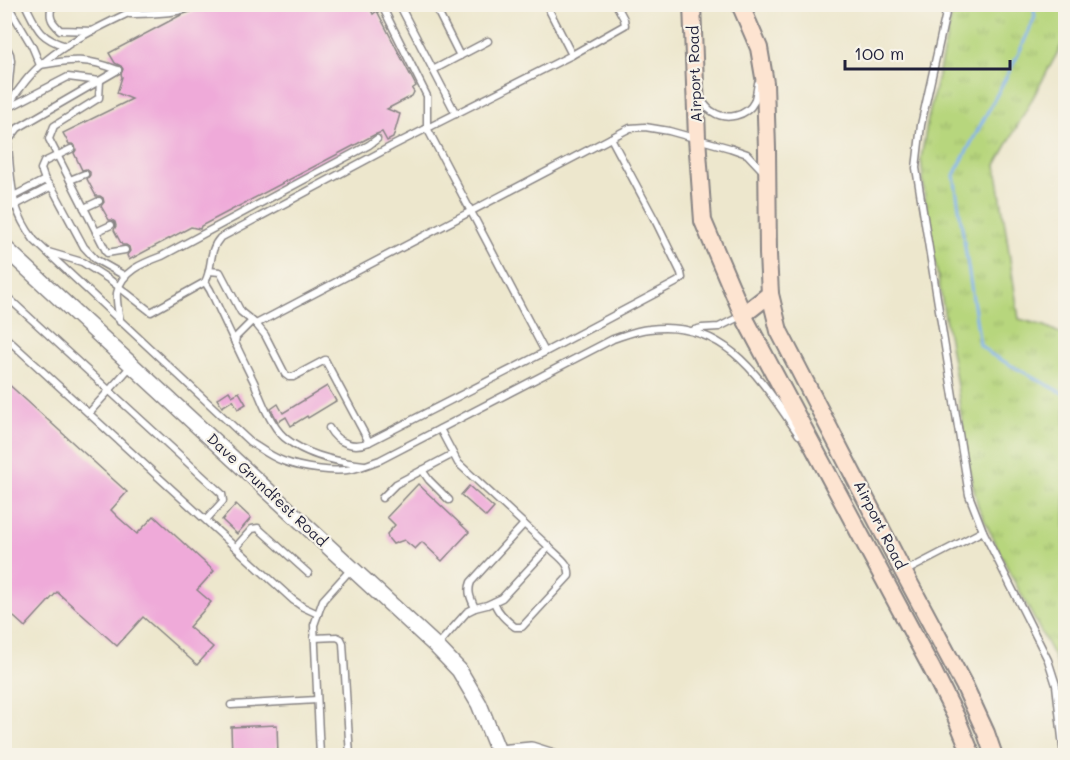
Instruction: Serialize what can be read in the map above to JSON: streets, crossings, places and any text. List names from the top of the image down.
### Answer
{
  "streets": {
    "main road": ["Airport Road"],
    "street": ["Dave Grundfest Road"]
  },
  "scale_bar": "100 m"
}
